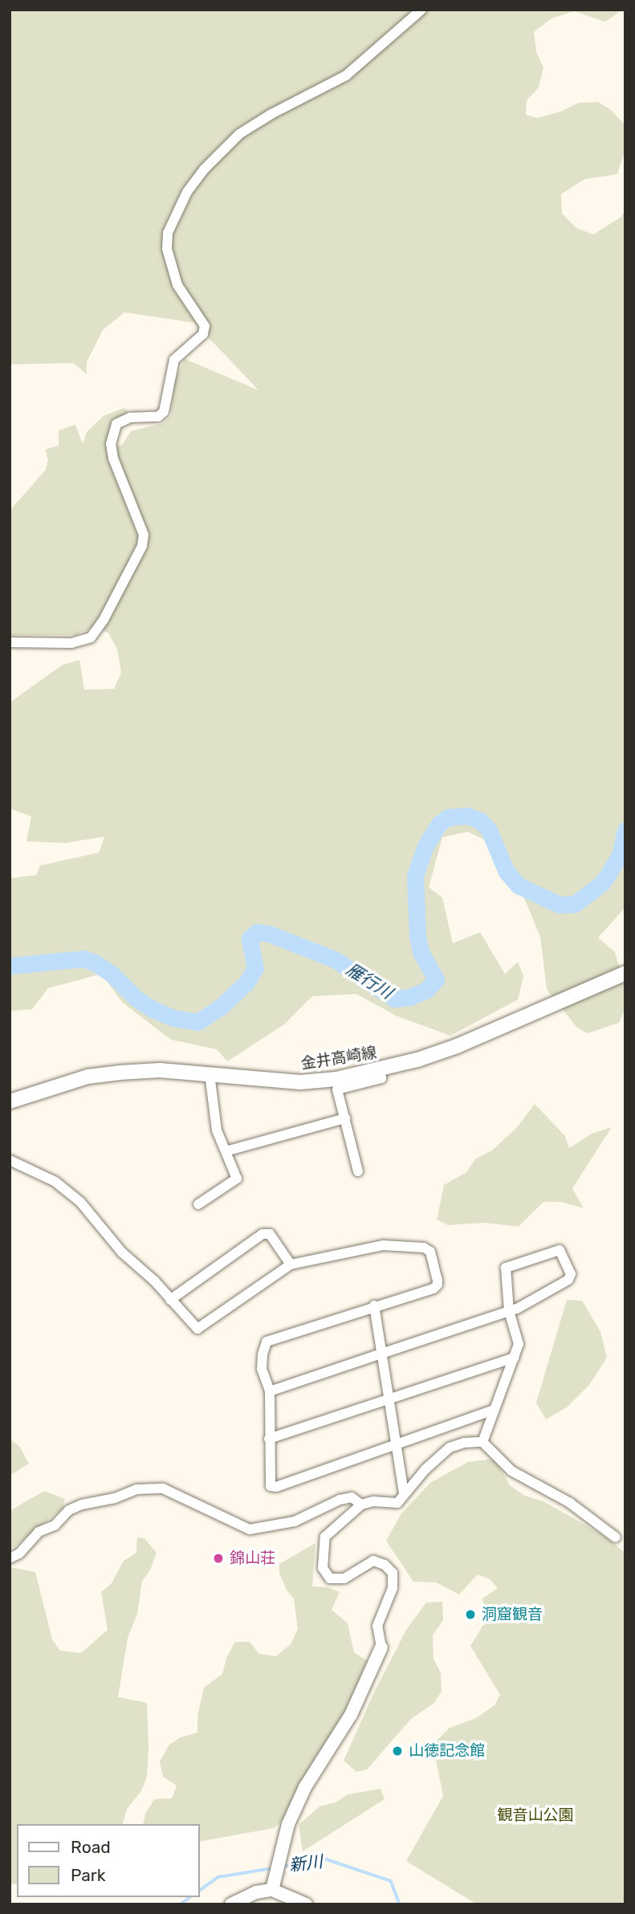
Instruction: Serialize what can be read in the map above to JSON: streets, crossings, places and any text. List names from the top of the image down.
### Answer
{
  "streets": {
    "main road": ["金井高崎線"]
  },
  "water": ["雁行川", "新川"],
  "parks": ["観音山公園"],
  "places": ["錦山荘", "洞窟観音", "山徳記念館"],
  "legend": ["Road", "Park"]
}
